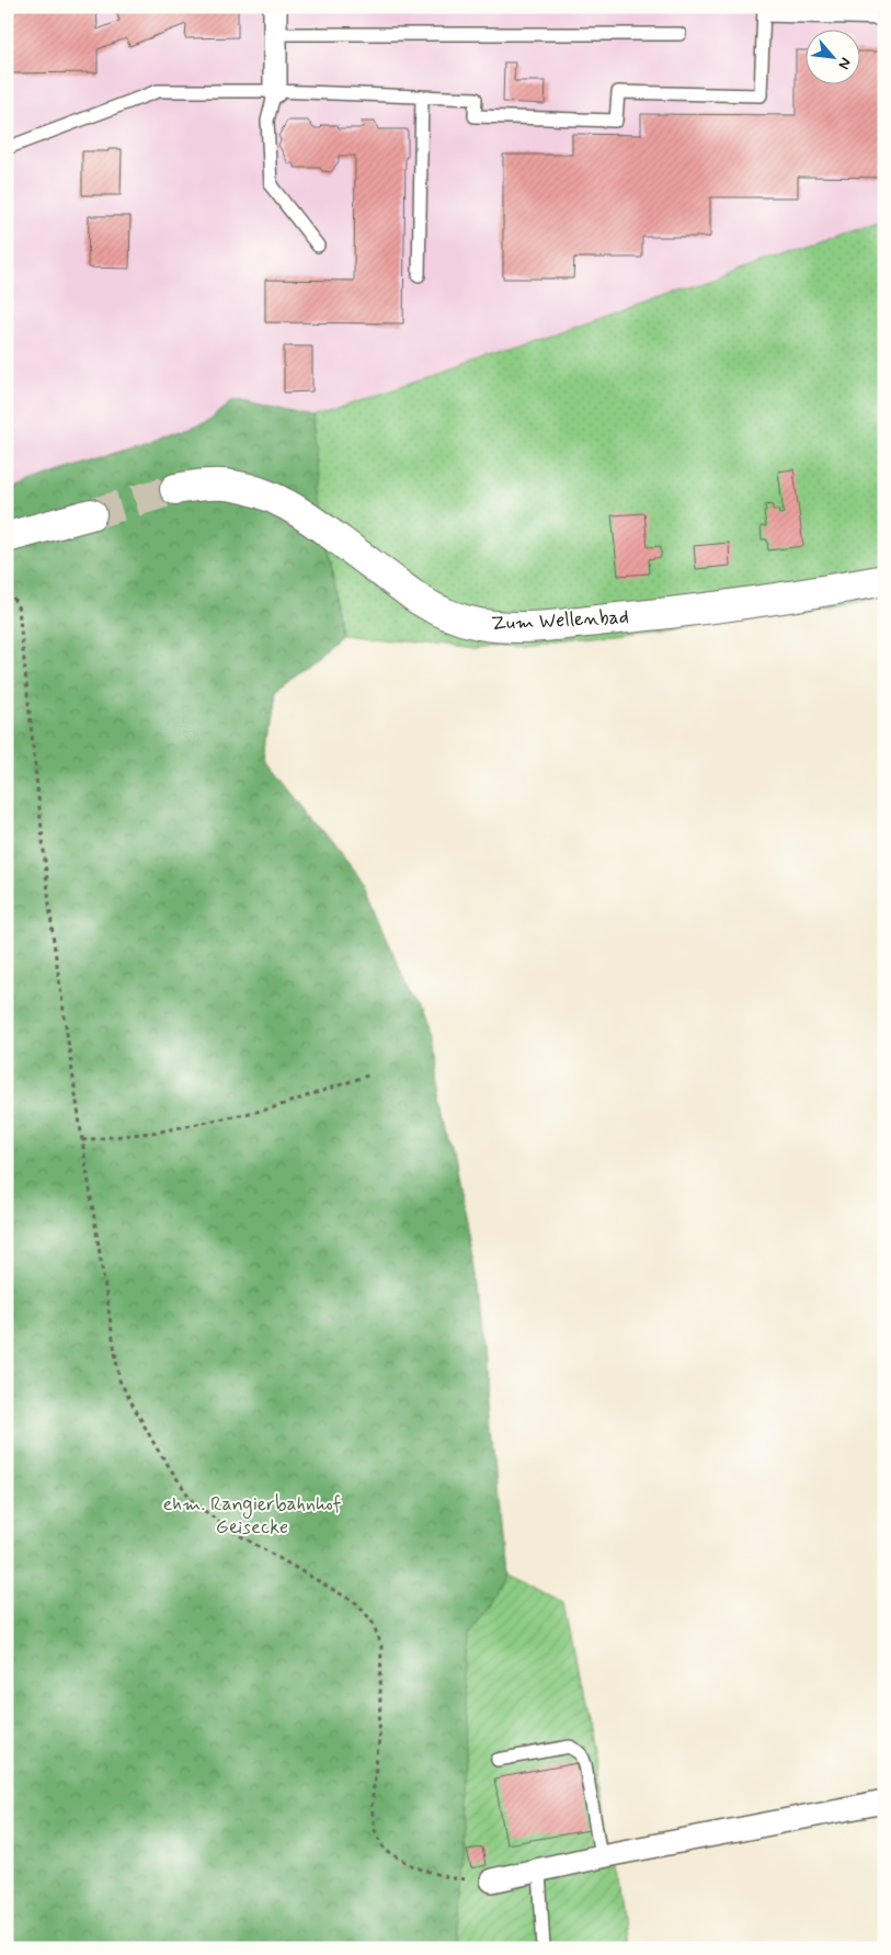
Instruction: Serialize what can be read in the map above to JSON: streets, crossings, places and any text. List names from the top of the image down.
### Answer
{
  "streets": {
    "main road": ["Zum Wellenbad"]
  },
  "parks": ["ehm. Rangierbahnhof Geisecke"],
  "north": "bottom right"
}
